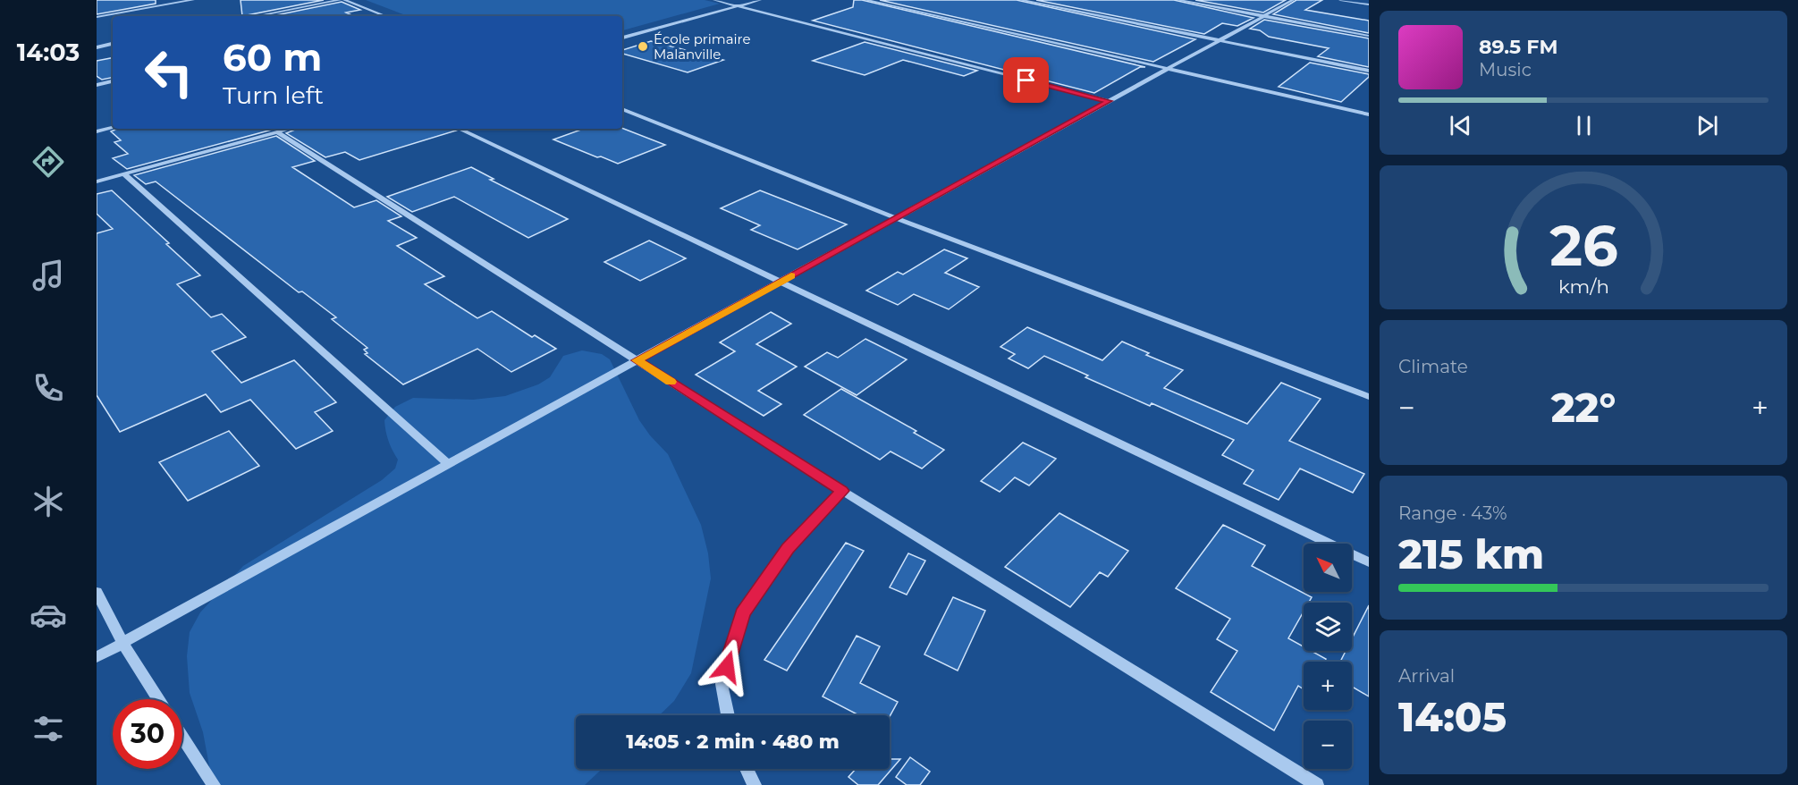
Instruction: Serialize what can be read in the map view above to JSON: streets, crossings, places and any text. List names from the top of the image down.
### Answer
{
  "places": ["École primaire Malanville"],
  "north": "top left",
  "page": {
    "tabs": "14:03",
    "turn": ["60 m", "Turn left"],
    "song": ["89.5 FM", "Music"],
    "tile": [
      "Climate",
      ["Range · 43%", "215 km"],
      ["Arrival", "14:05"]
    ],
    "heat": ["−", "22°", "+"],
    "map_buttons": ["+", "−"],
    "limit": "30",
    "trip": "14:05 · 2 min · 480 m",
    "gauge": ["26", "km/h"]
  }
}
